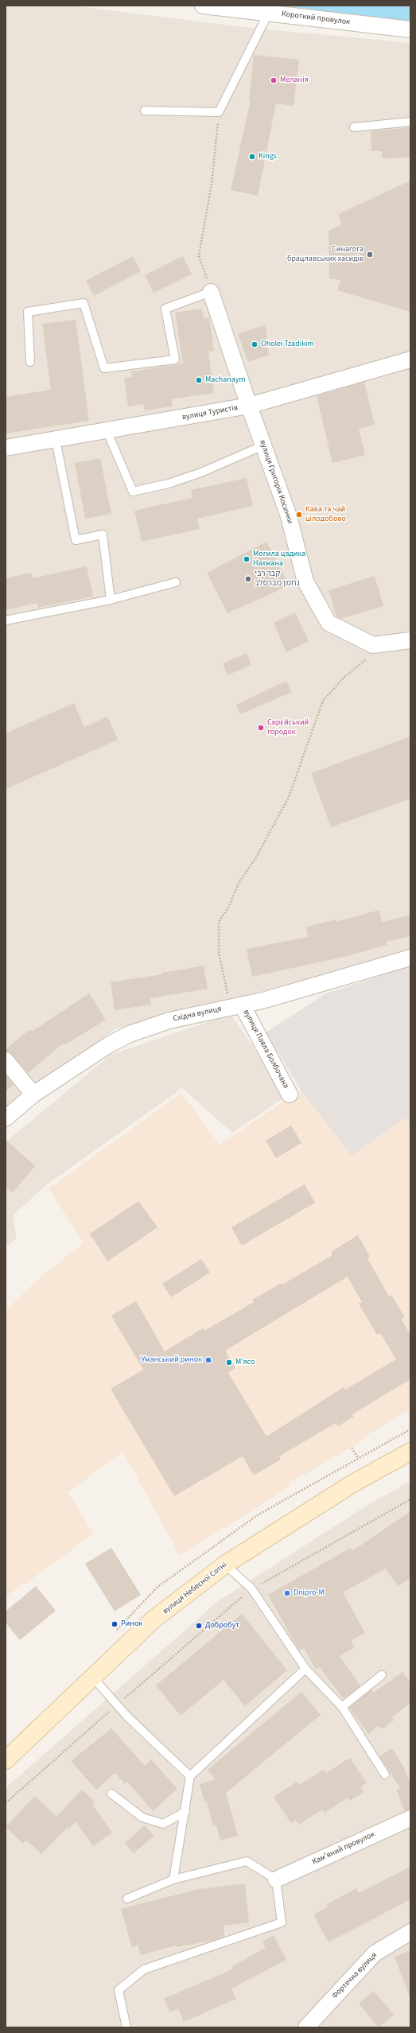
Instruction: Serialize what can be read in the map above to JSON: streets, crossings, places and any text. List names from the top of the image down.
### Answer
{
  "streets": {
    "main road": ["вулиця Небесної Сотні"],
    "street": [
      "Короткий провулок",
      "вулиця Туристів",
      "вулиця Григорія Косинки",
      "Східна вулиця",
      "вулиця Павла Болбочана",
      "Камʼяний провулок",
      "Фортечна вулиця"
    ]
  },
  "crossings": [
    ["вулиця Туристів", "вулиця Григорія Косинки"],
    ["Східна вулиця", "вулиця Павла Болбочана"]
  ],
  "places": [
    "Меланія",
    "Kings",
    "Синагога брацлавських хасидів",
    "Oholei Tzadikim",
    "Machanaym",
    "Кава та чай цілодобово",
    "Могила цадика Нахмана",
    "קבר רבי נחמן מברסלב",
    "Єврєйський городок",
    "Уманський ринок",
    "М'ясо",
    "Dnipro-M",
    "Ринок",
    "Добробут"
  ]
}
